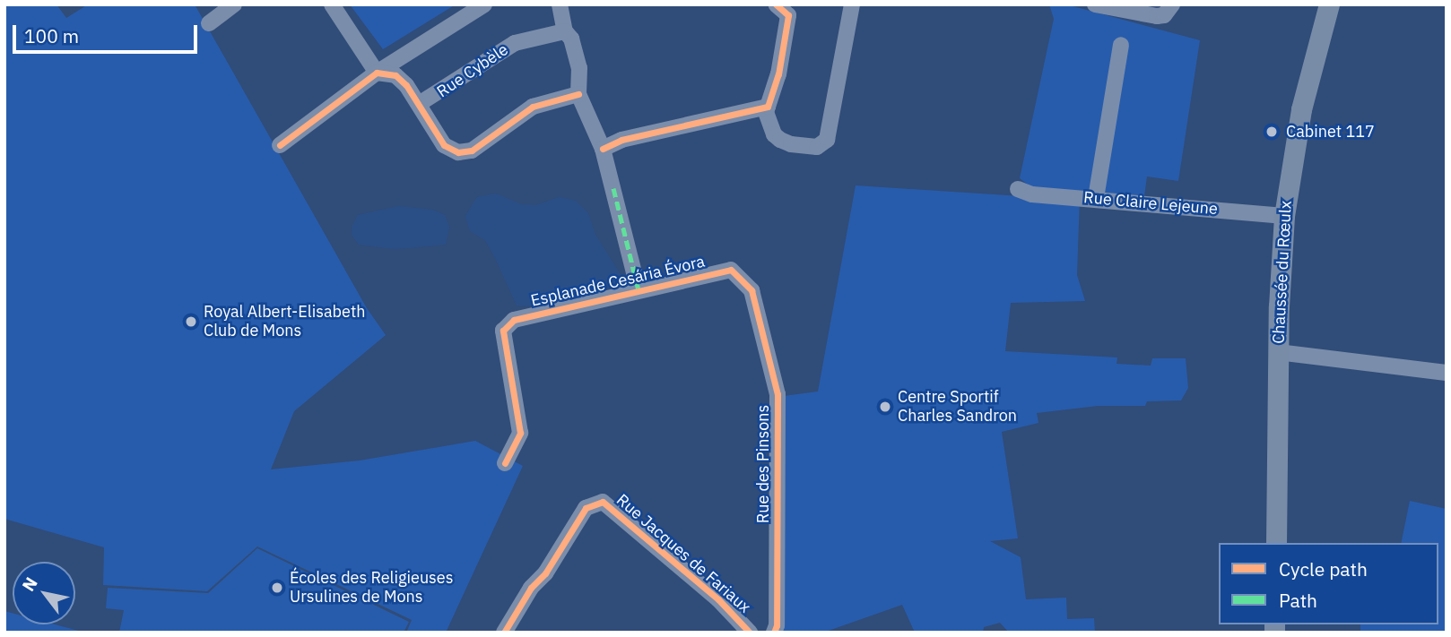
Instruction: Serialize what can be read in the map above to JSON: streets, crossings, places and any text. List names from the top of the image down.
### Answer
{
  "streets": {
    "main road": ["Chaussée du Rœulx"],
    "street": [
      "Rue Cybèle",
      "Rue Claire Lejeune",
      "Esplanade Cesária Évora",
      "Rue des Pinsons",
      "Rue Jacques de Fariaux"
    ]
  },
  "crossings": [
    ["Rue Claire Lejeune", "Chaussée du Rœulx"],
    ["Esplanade Cesária Évora", "Rue des Pinsons"]
  ],
  "places": [
    "Cabinet 117",
    "Royal Albert-Elisabeth Club de Mons",
    "Centre Sportif Charles Sandron",
    "Écoles des Religieuses Ursulines de Mons"
  ],
  "legend": ["Cycle path", "Path"],
  "scale_bar": "100 m",
  "north": "top left"
}
